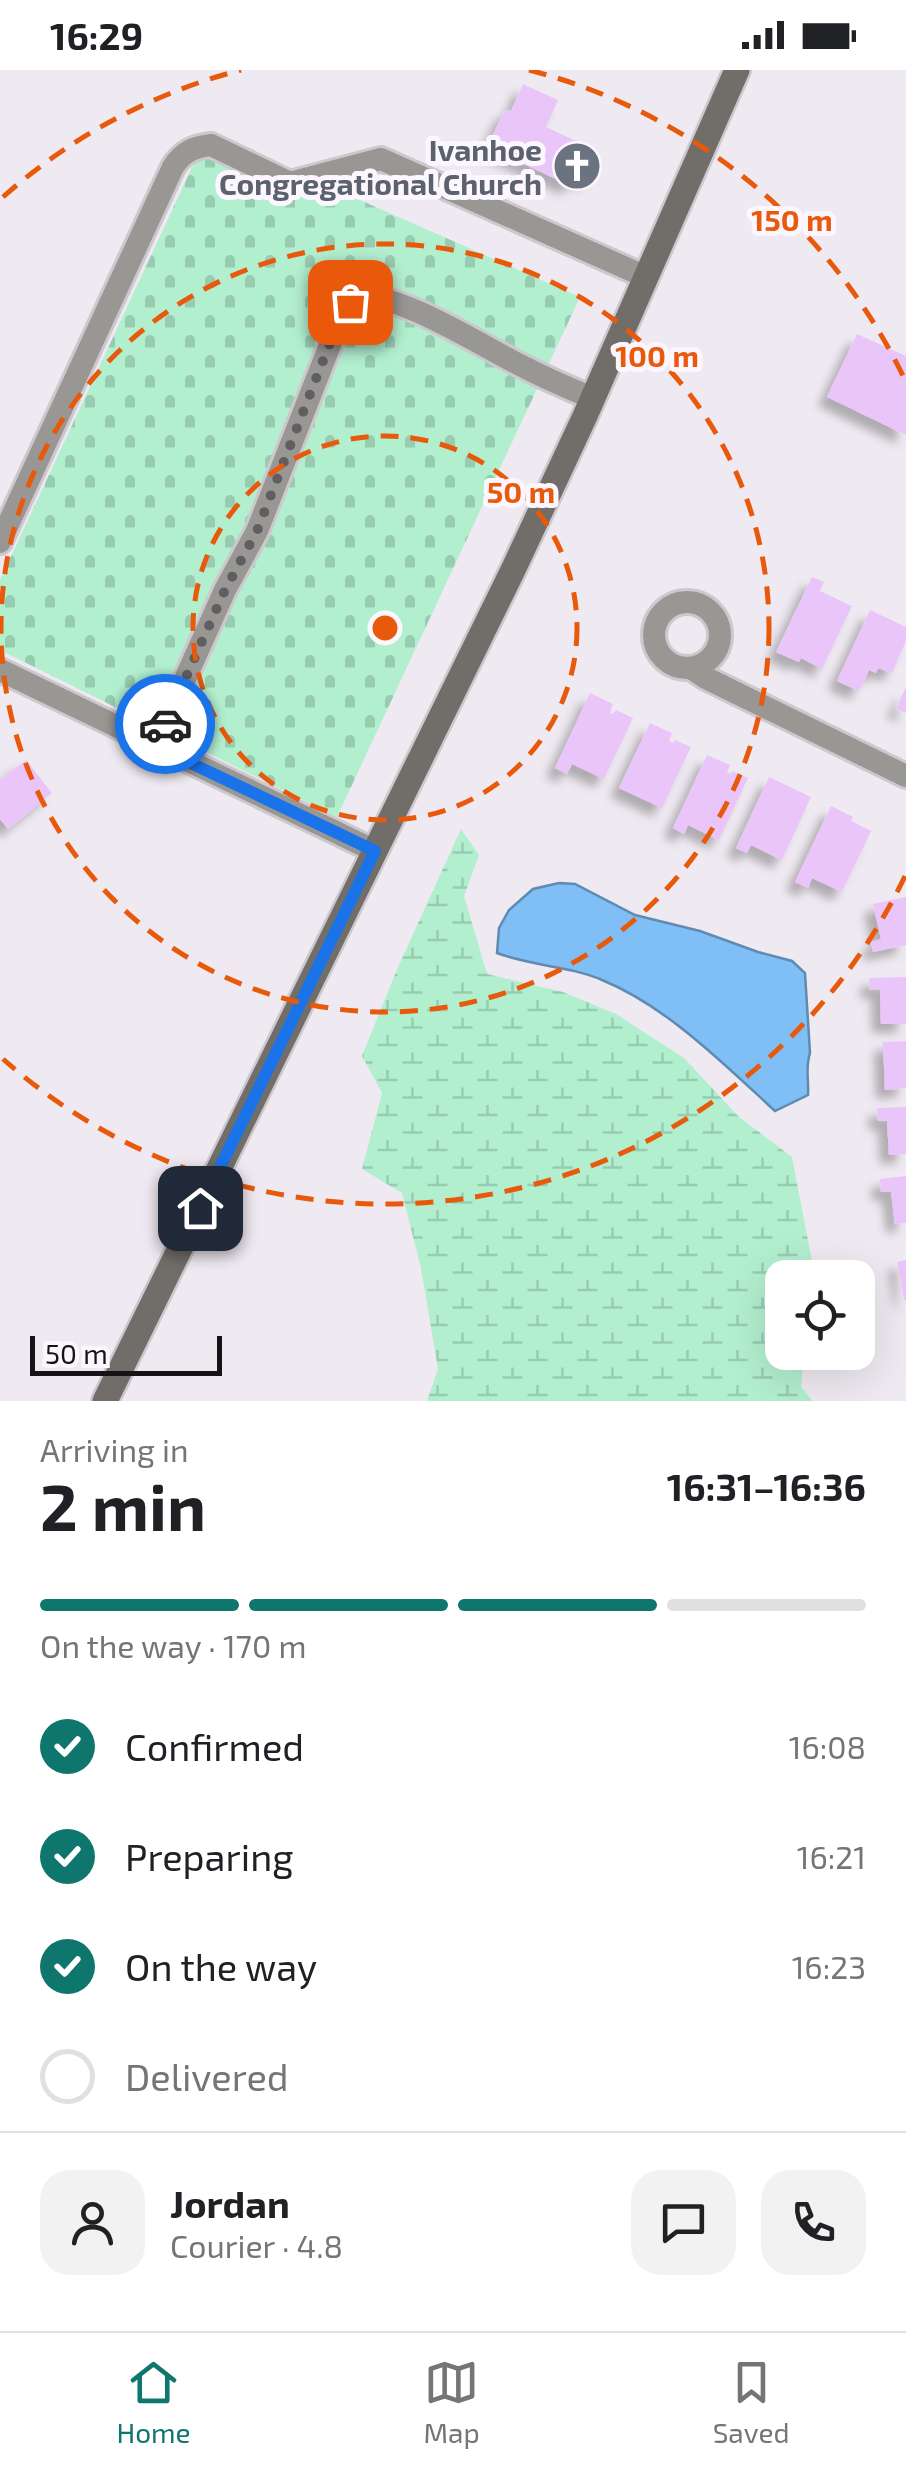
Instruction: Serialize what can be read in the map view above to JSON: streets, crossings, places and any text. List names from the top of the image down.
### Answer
{
  "places": {
    "church": ["Ivanhoe Congregational Church"]
  },
  "scale_bar": "50 m",
  "page": {
    "status": "16:29",
    "scale": "50 m",
    "heading": ["2 min", "Arriving in", "16:31–16:36"],
    "panel": ["Jordan", "Courier · 4.8"],
    "bar": "On the way · 170 m",
    "list": [
      ["Confirmed", "16:08"],
      ["Preparing", "16:21"],
      ["On the way", "16:23"],
      "Delivered"
    ],
    "tabs": ["Home", "Map", "Saved"]
  },
  "rings": ["150 m", "100 m", "50 m"]
}
